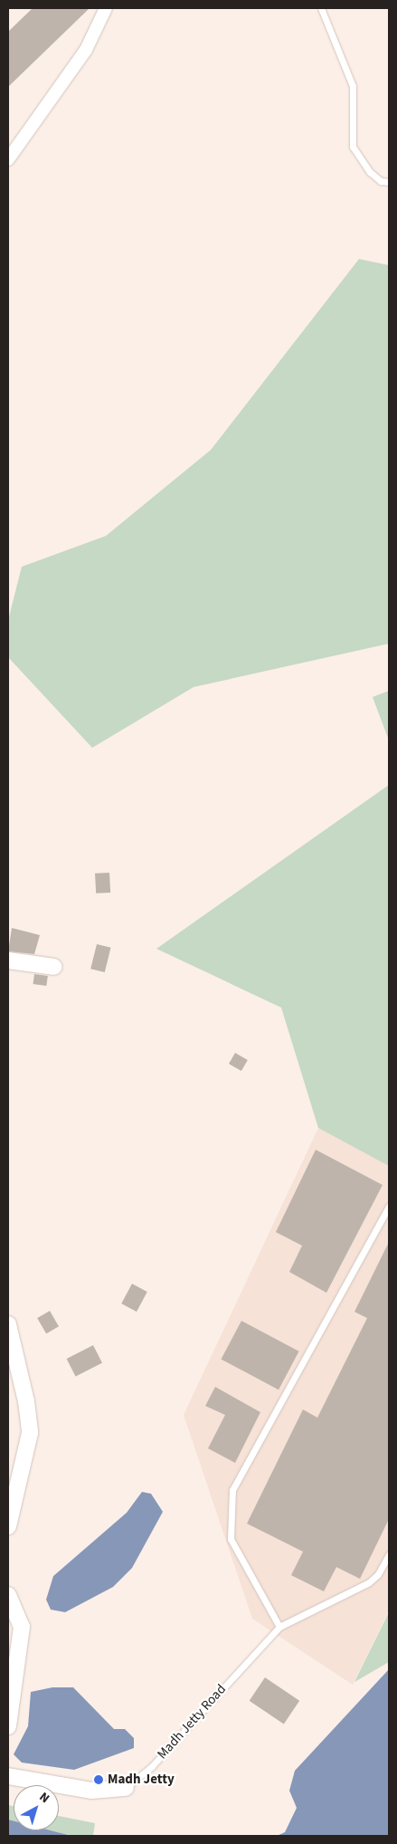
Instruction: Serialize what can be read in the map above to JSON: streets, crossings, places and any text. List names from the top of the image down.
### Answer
{
  "streets": {
    "lane": ["Madh Jetty Road"]
  },
  "places": ["Madh Jetty"],
  "north": "top right"
}
